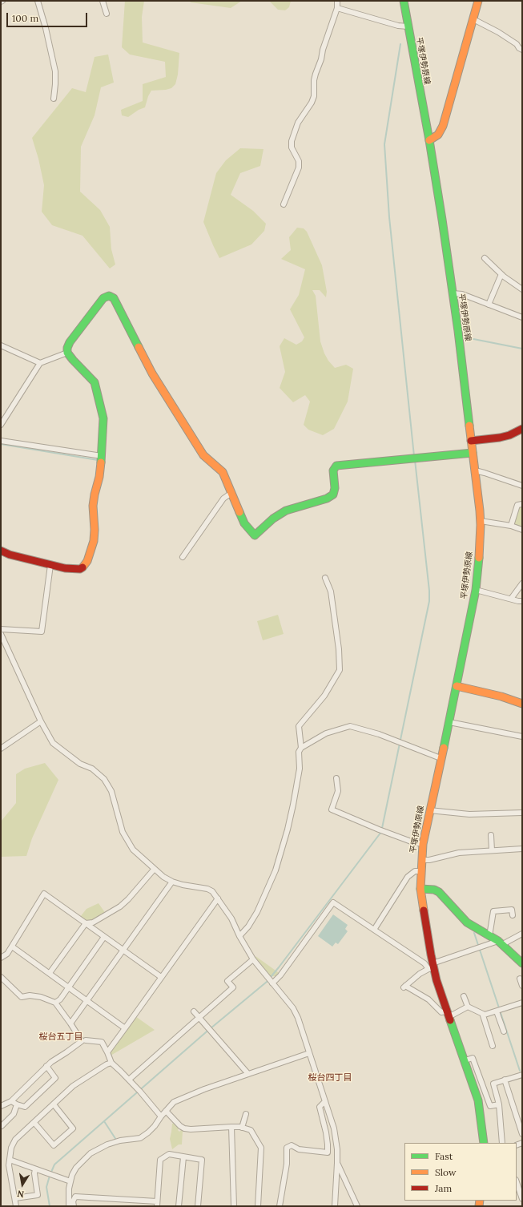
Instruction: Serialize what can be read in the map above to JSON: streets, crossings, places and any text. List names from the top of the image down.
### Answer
{
  "streets": {
    "street": ["平塚伊勢原線"]
  },
  "districts": ["桜台五丁目", "桜台四丁目"],
  "legend": ["Fast", "Slow", "Jam"],
  "scale_bar": "100 m",
  "north": "bottom"
}
